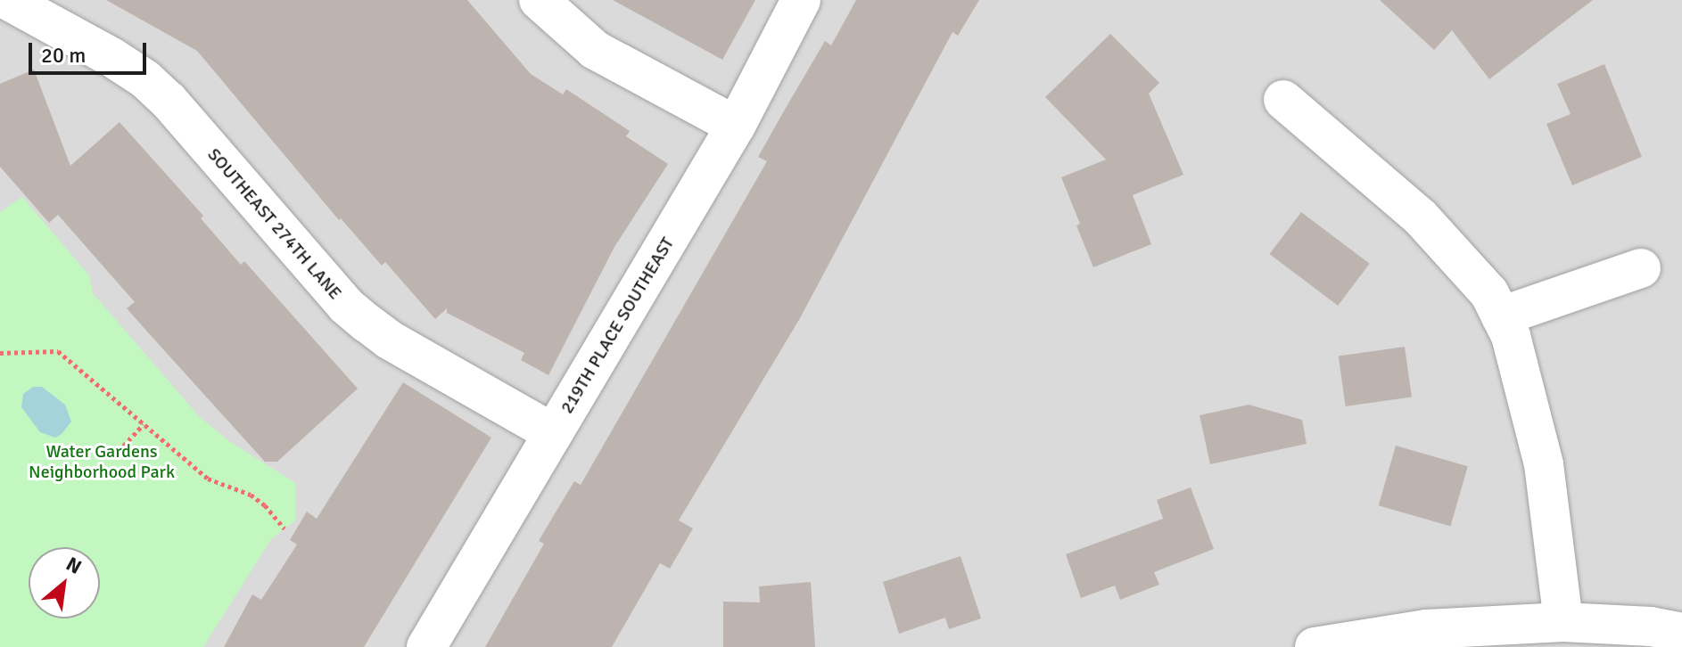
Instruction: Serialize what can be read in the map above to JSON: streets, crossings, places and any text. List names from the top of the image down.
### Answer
{
  "streets": {
    "street": ["SOUTHEAST 274TH LANE", "219TH PLACE SOUTHEAST"]
  },
  "crossings": [
    ["SOUTHEAST 274TH LANE", "219TH PLACE SOUTHEAST"]
  ],
  "parks": ["Water Gardens Neighborhood Park"],
  "scale_bar": "20 m",
  "north": "top right"
}
